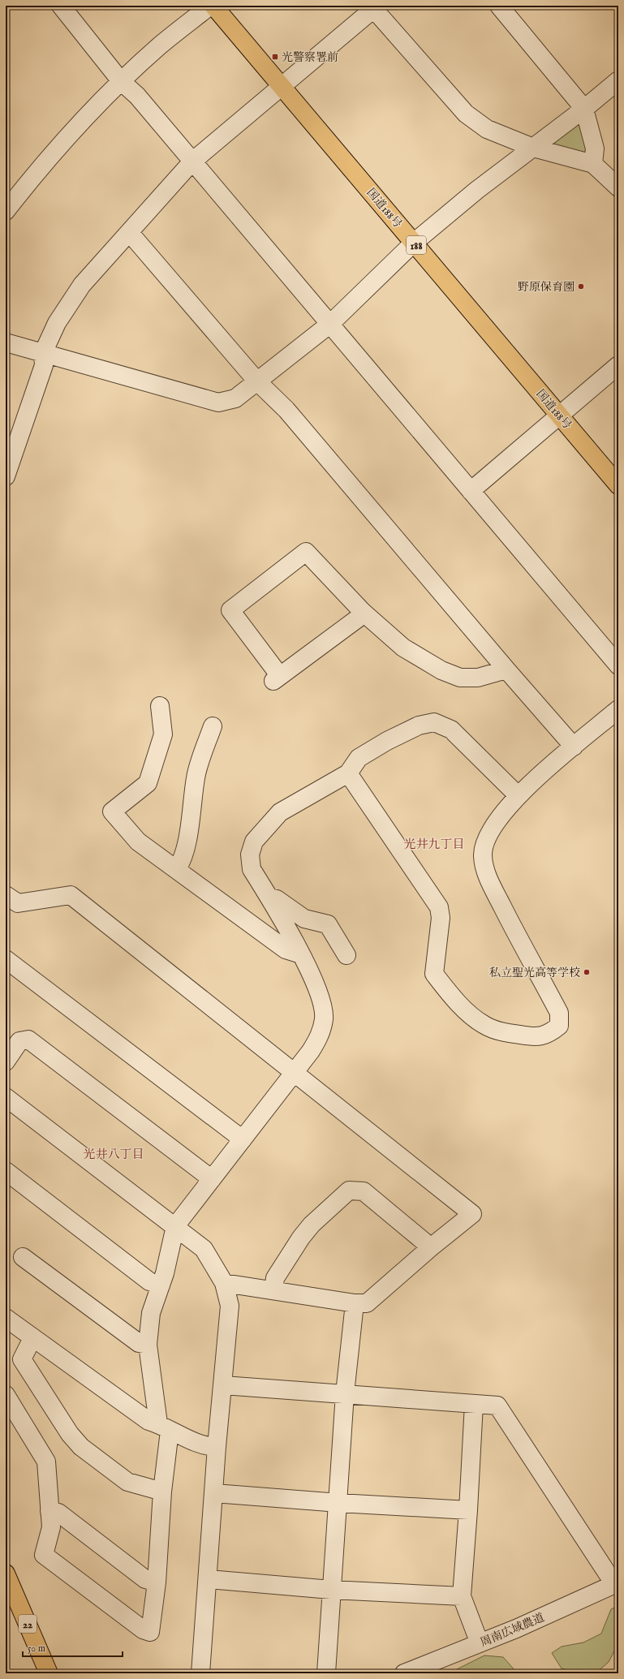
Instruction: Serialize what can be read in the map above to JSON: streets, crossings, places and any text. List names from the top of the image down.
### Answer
{
  "streets": {
    "main road": ["国道188号", "188", "22"],
    "street": ["周南広域農道"]
  },
  "districts": ["光井九丁目", "光井八丁目"],
  "places": {
    "transit": ["光警察署前"],
    "other": ["野原保育園", "私立聖光高等学校"]
  },
  "scale_bar": "50 m"
}
